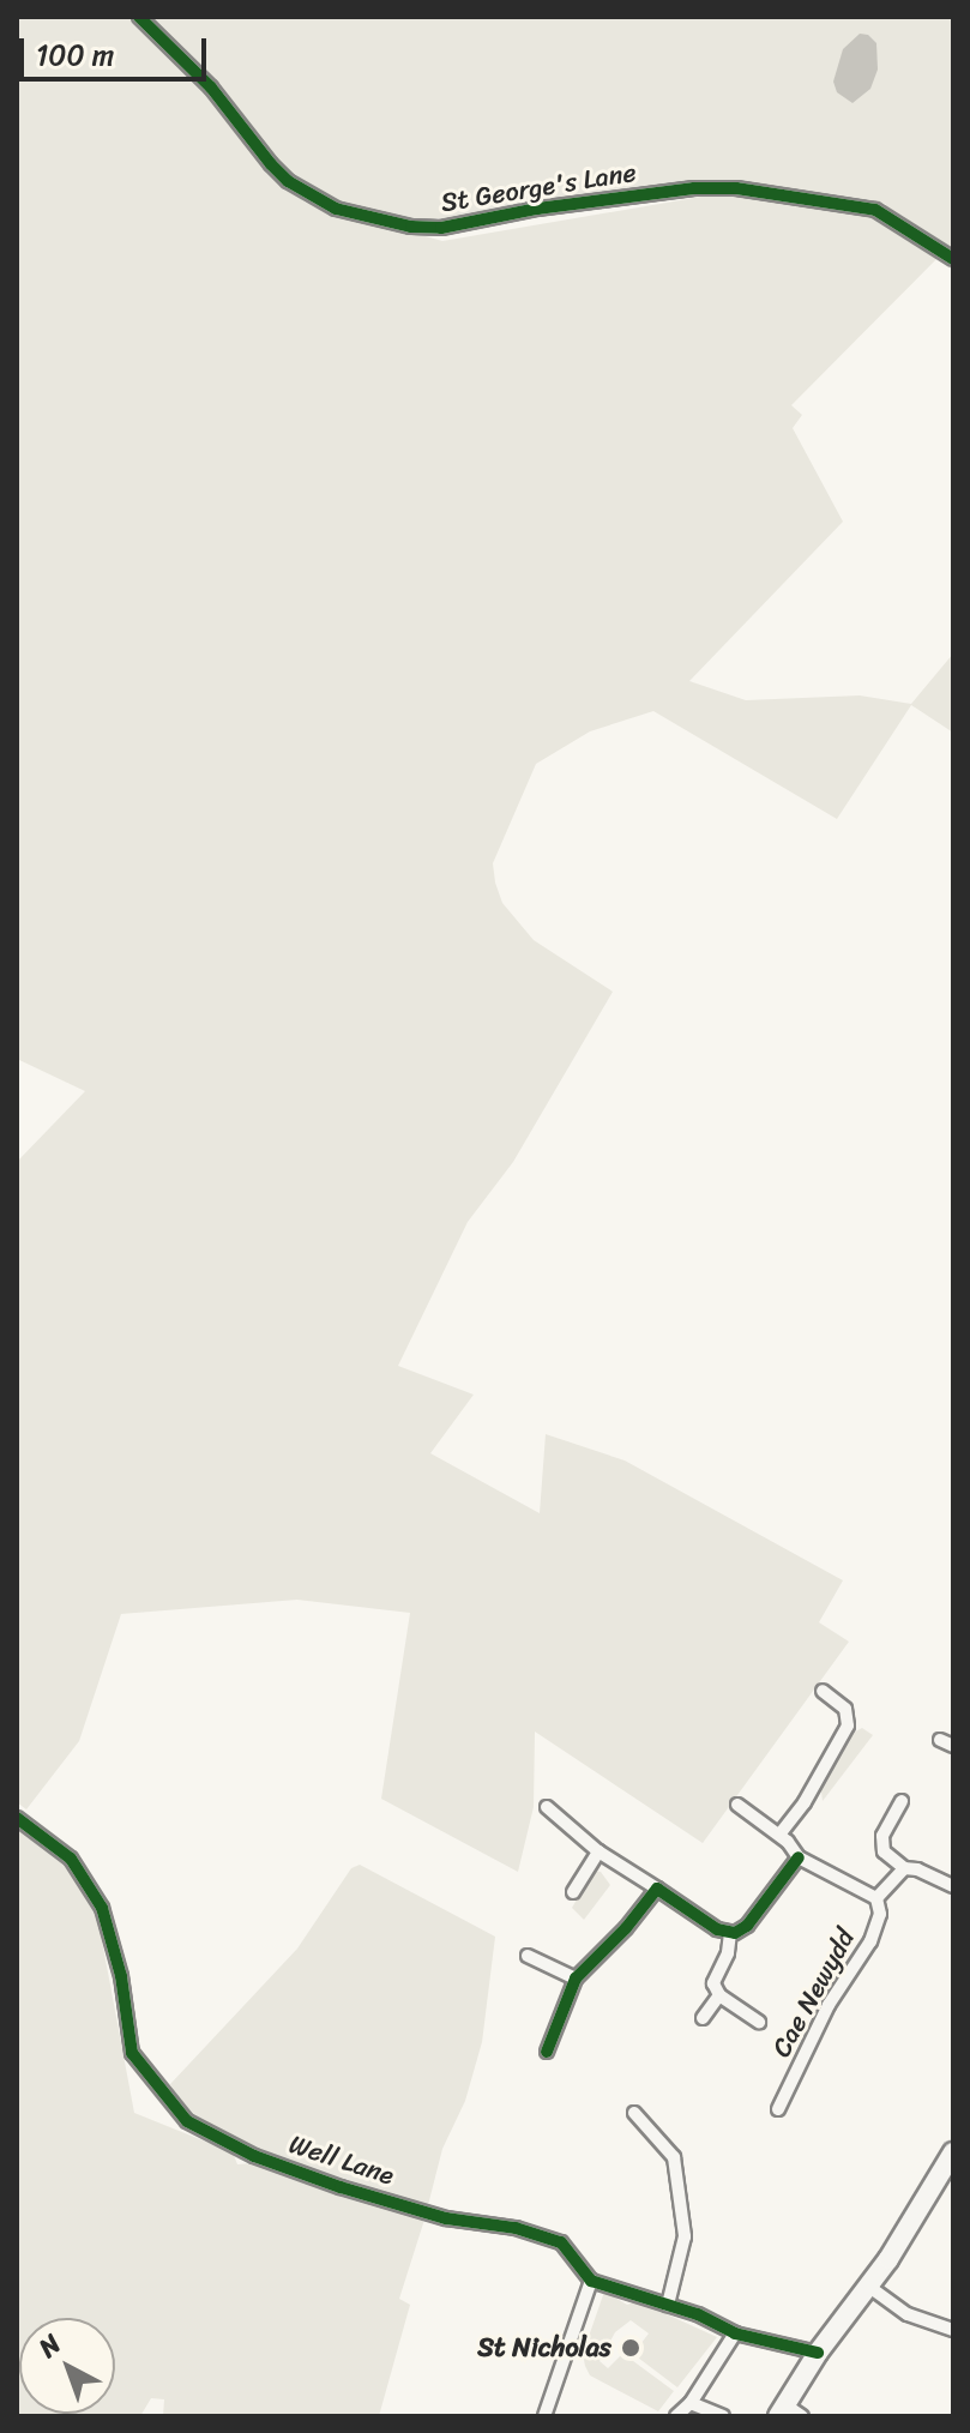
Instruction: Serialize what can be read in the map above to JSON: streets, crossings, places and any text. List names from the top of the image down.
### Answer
{
  "streets": {
    "street": ["St George's Lane", "Cae Newydd", "Well Lane"]
  },
  "places": ["St Nicholas"],
  "scale_bar": "100 m",
  "north": "top left"
}
